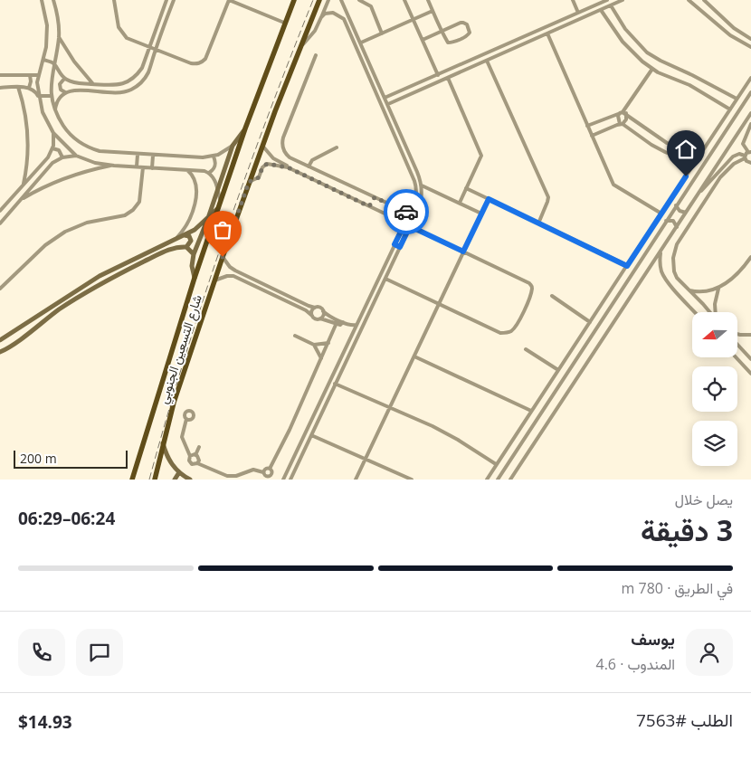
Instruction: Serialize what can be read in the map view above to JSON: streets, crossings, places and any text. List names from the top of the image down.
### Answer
{
  "streets": {
    "main road": ["شارع التسعين الجنوبي"]
  },
  "scale_bar": "200 m",
  "north": "left",
  "page": {
    "scale": "200 m",
    "heading": ["3 دقيقة", "يصل خلال", "06:24–06:29"],
    "panel": [
      "يوسف",
      "المندوب · 4.6",
      "الطلب #7563",
      "$14.93"
    ],
    "bar": "في الطريق · 780 m"
  }
}
